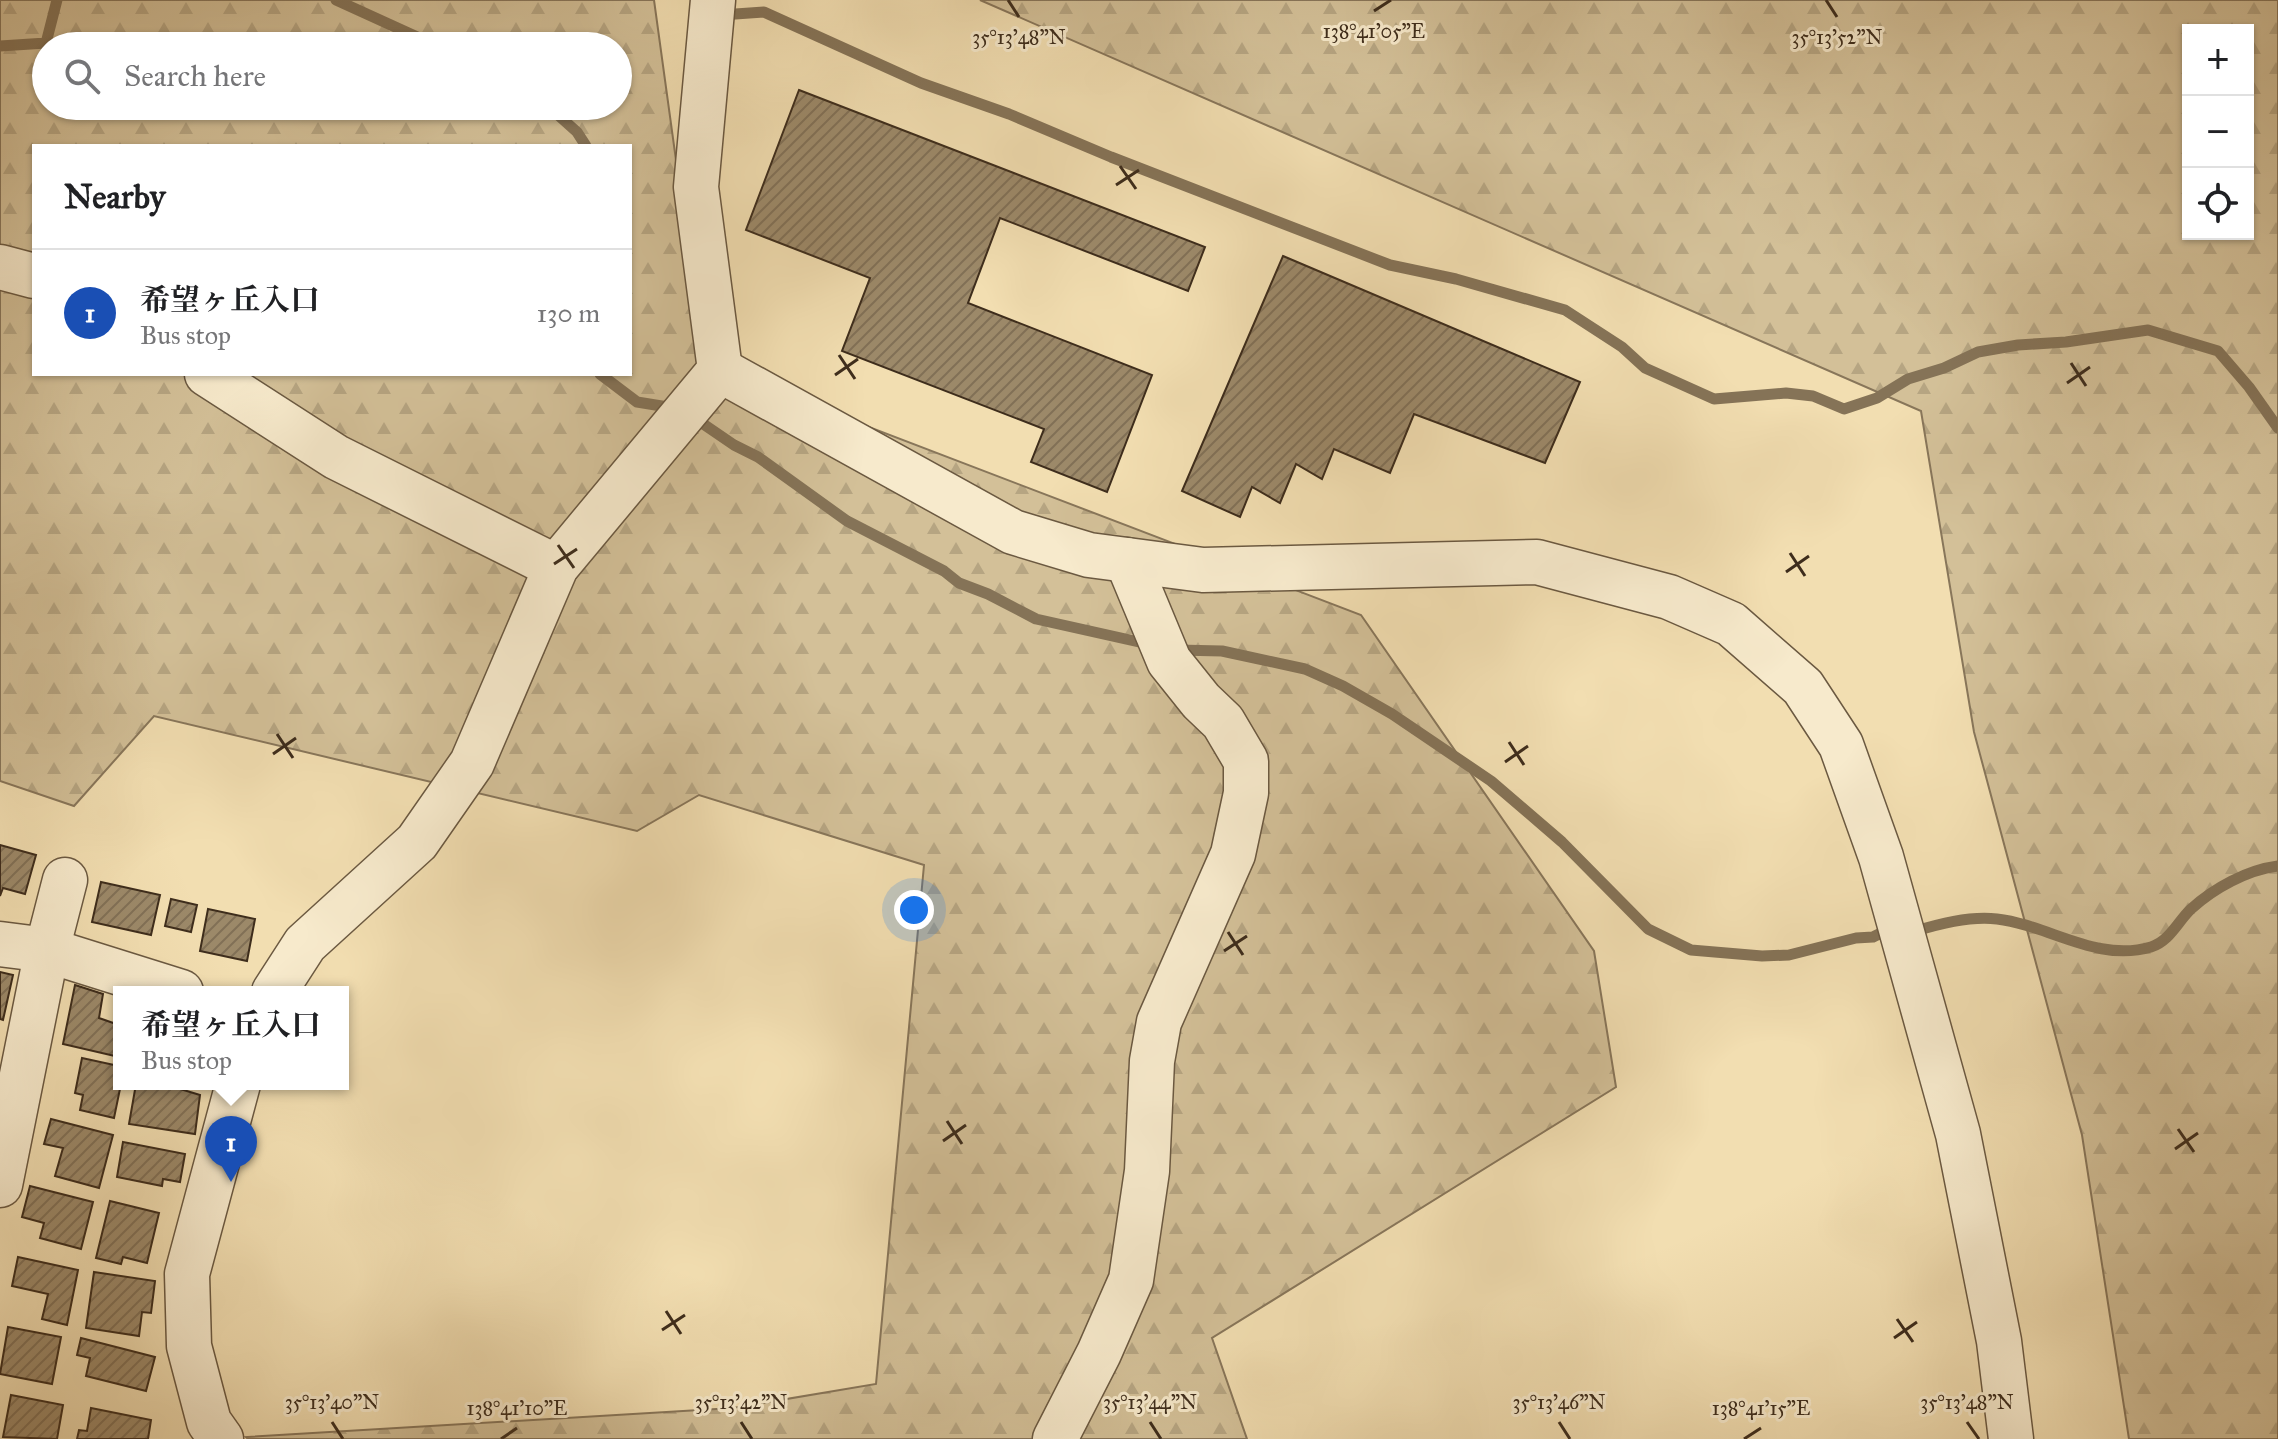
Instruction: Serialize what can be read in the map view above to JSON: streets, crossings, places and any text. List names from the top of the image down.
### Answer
{
  "page": {
    "map_buttons": ["+", "−"],
    "search": "Search here",
    "heading": "Nearby",
    "list": [
      {
        "mark": "1",
        "name": "希望ヶ丘入口",
        "note": "Bus stop",
        "value": "130 m"
      }
    ],
    "popup": ["希望ヶ丘入口", "Bus stop"],
    "pins": "1"
  },
  "coordinates": [
    "138°41'05\"E",
    "35°13'48\"N",
    "35°13'52\"N",
    "35°13'40\"N",
    "35°13'42\"N",
    "35°13'44\"N",
    "35°13'46\"N",
    "138°41'10\"E",
    "138°41'15\"E"
  ]
}
